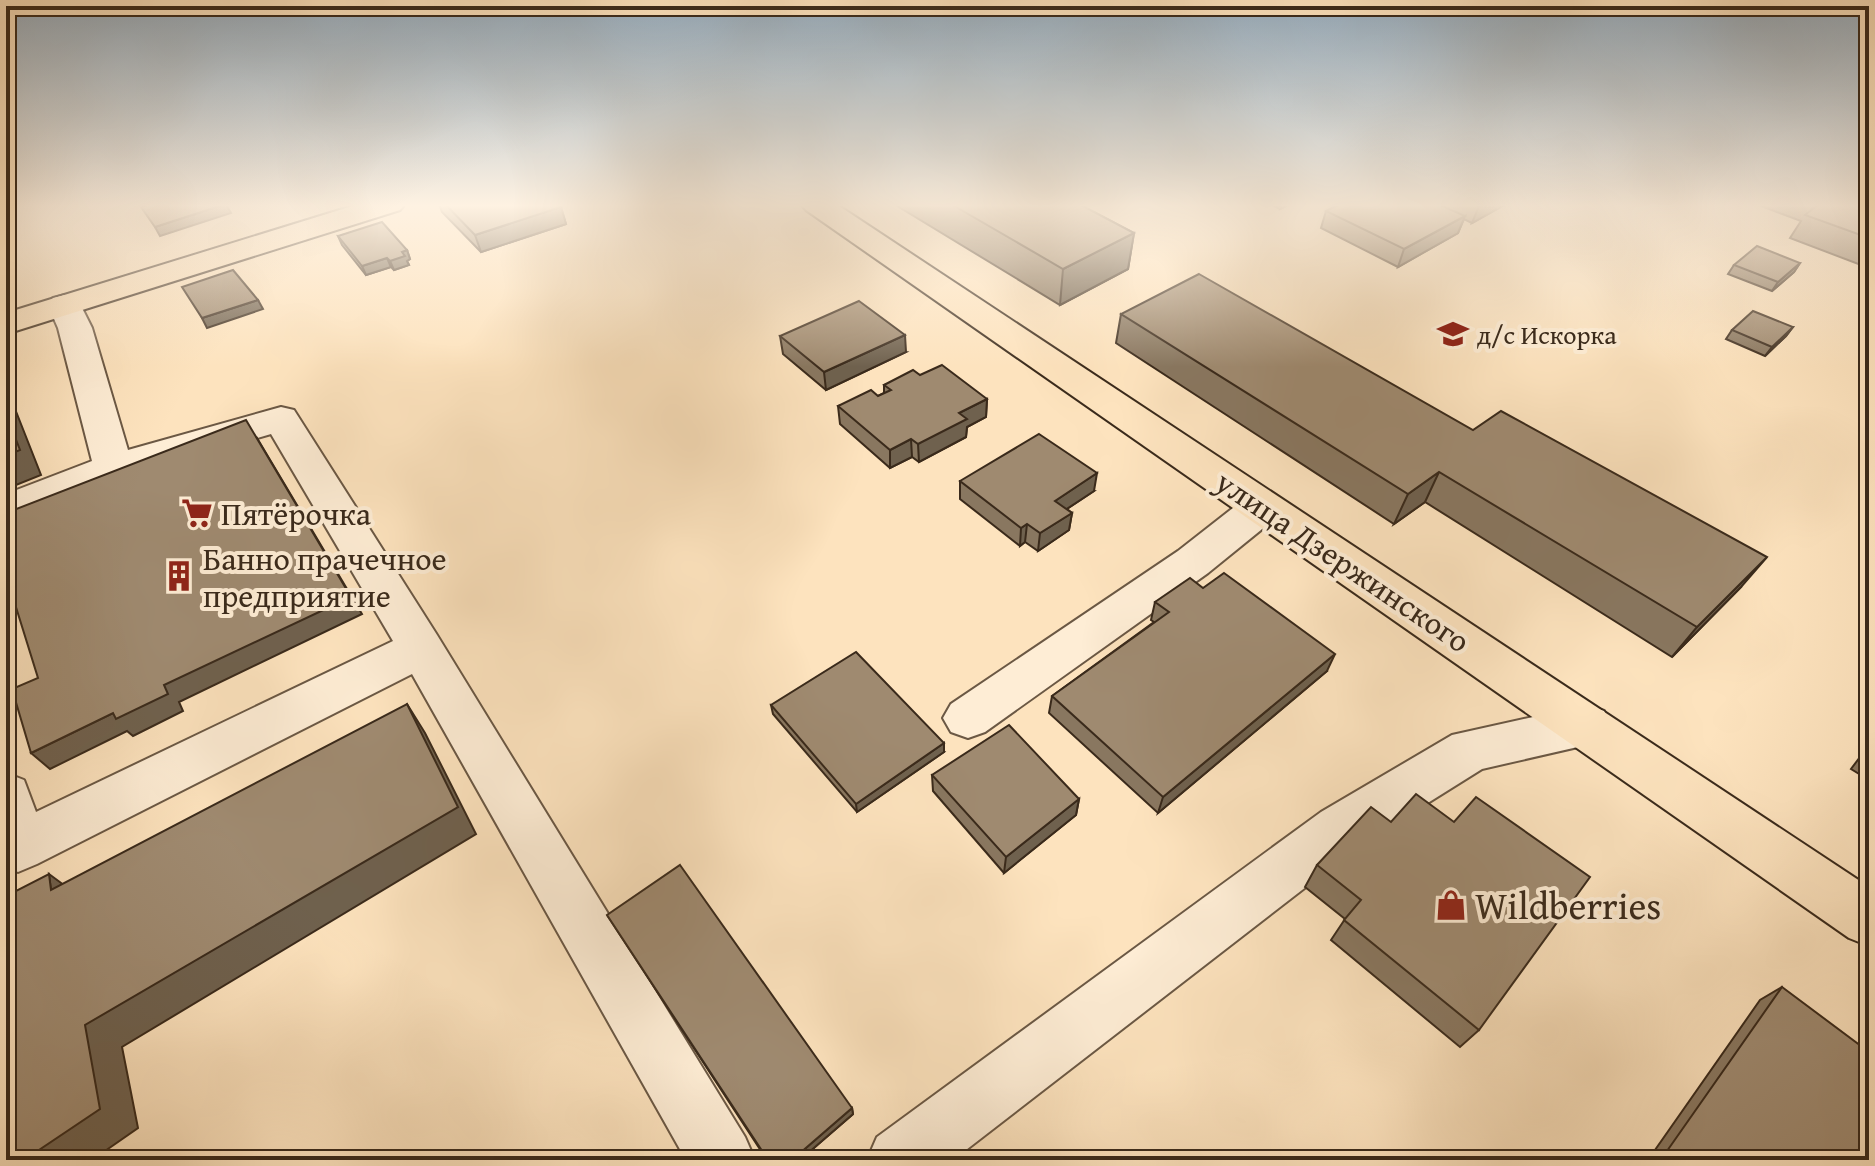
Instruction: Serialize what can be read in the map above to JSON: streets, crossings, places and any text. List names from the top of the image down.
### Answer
{
  "streets": {
    "main road": ["улица Дзержинского"]
  },
  "places": {
    "school or university": ["д/с Искорка"],
    "supermarket": ["Пятёрочка"],
    "building": ["Банно прачечное предприятие"],
    "shop": ["Wildberries"]
  }
}
